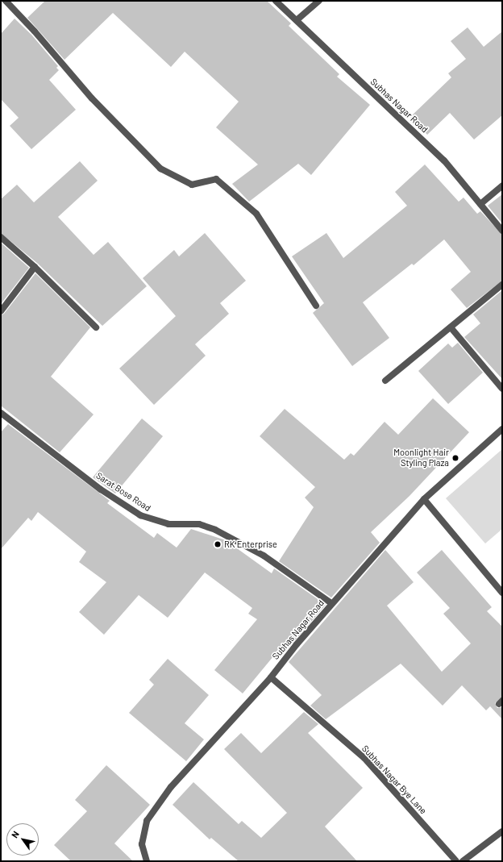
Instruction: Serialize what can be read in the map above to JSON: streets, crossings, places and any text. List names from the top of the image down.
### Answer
{
  "streets": {
    "street": ["Subhas Nagar Road", "Sarat Bose Road", "Subhas Nagar Bye Lane"]
  },
  "crossings": [
    ["Subhas Nagar Road", "Sarat Bose Road"],
    ["Subhas Nagar Road", "Subhas Nagar Bye Lane"]
  ],
  "places": ["Moonlight Hair Styling Plaza", "RK Enterprise"],
  "north": "top left"
}
